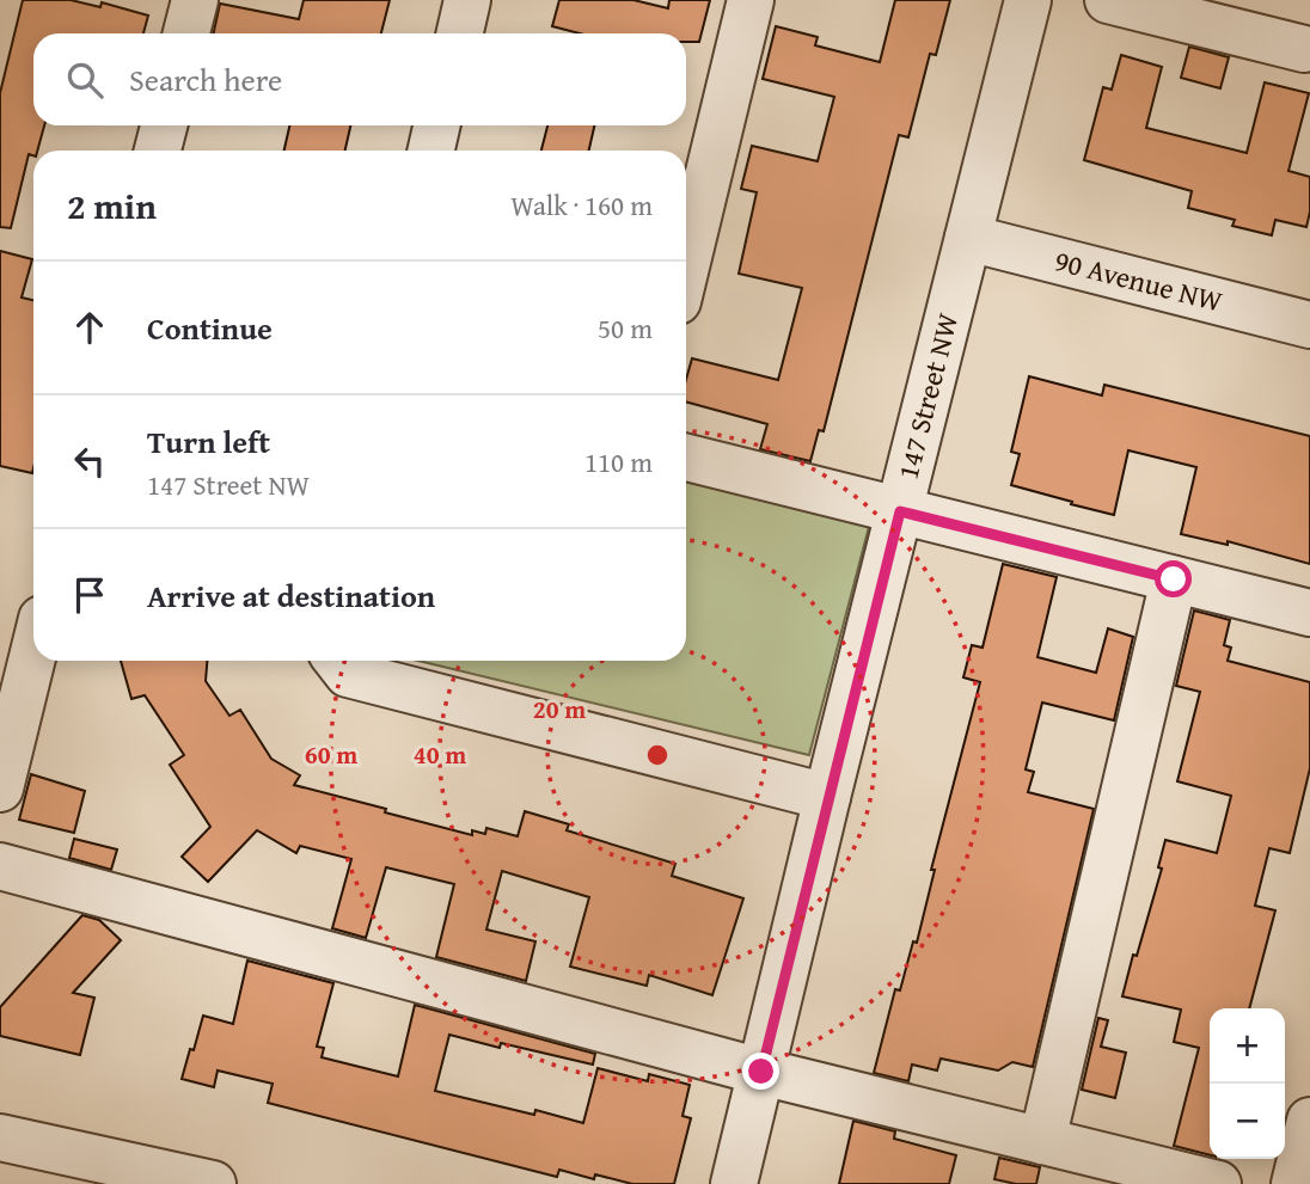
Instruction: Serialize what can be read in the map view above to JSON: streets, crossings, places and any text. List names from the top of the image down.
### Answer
{
  "streets": {
    "street": ["90 Avenue NW", "147 Street NW"]
  },
  "crossings": [
    ["90 Avenue NW", "147 Street NW"]
  ],
  "page": {
    "search": "Search here",
    "heading": ["2 min", "Walk · 160 m"],
    "list": [
      ["Continue", "50 m"],
      ["Turn left", "147 Street NW", "110 m"],
      "Arrive at destination"
    ],
    "map_buttons": ["+", "−"]
  },
  "rings": ["20 m", "60 m", "40 m"]
}
